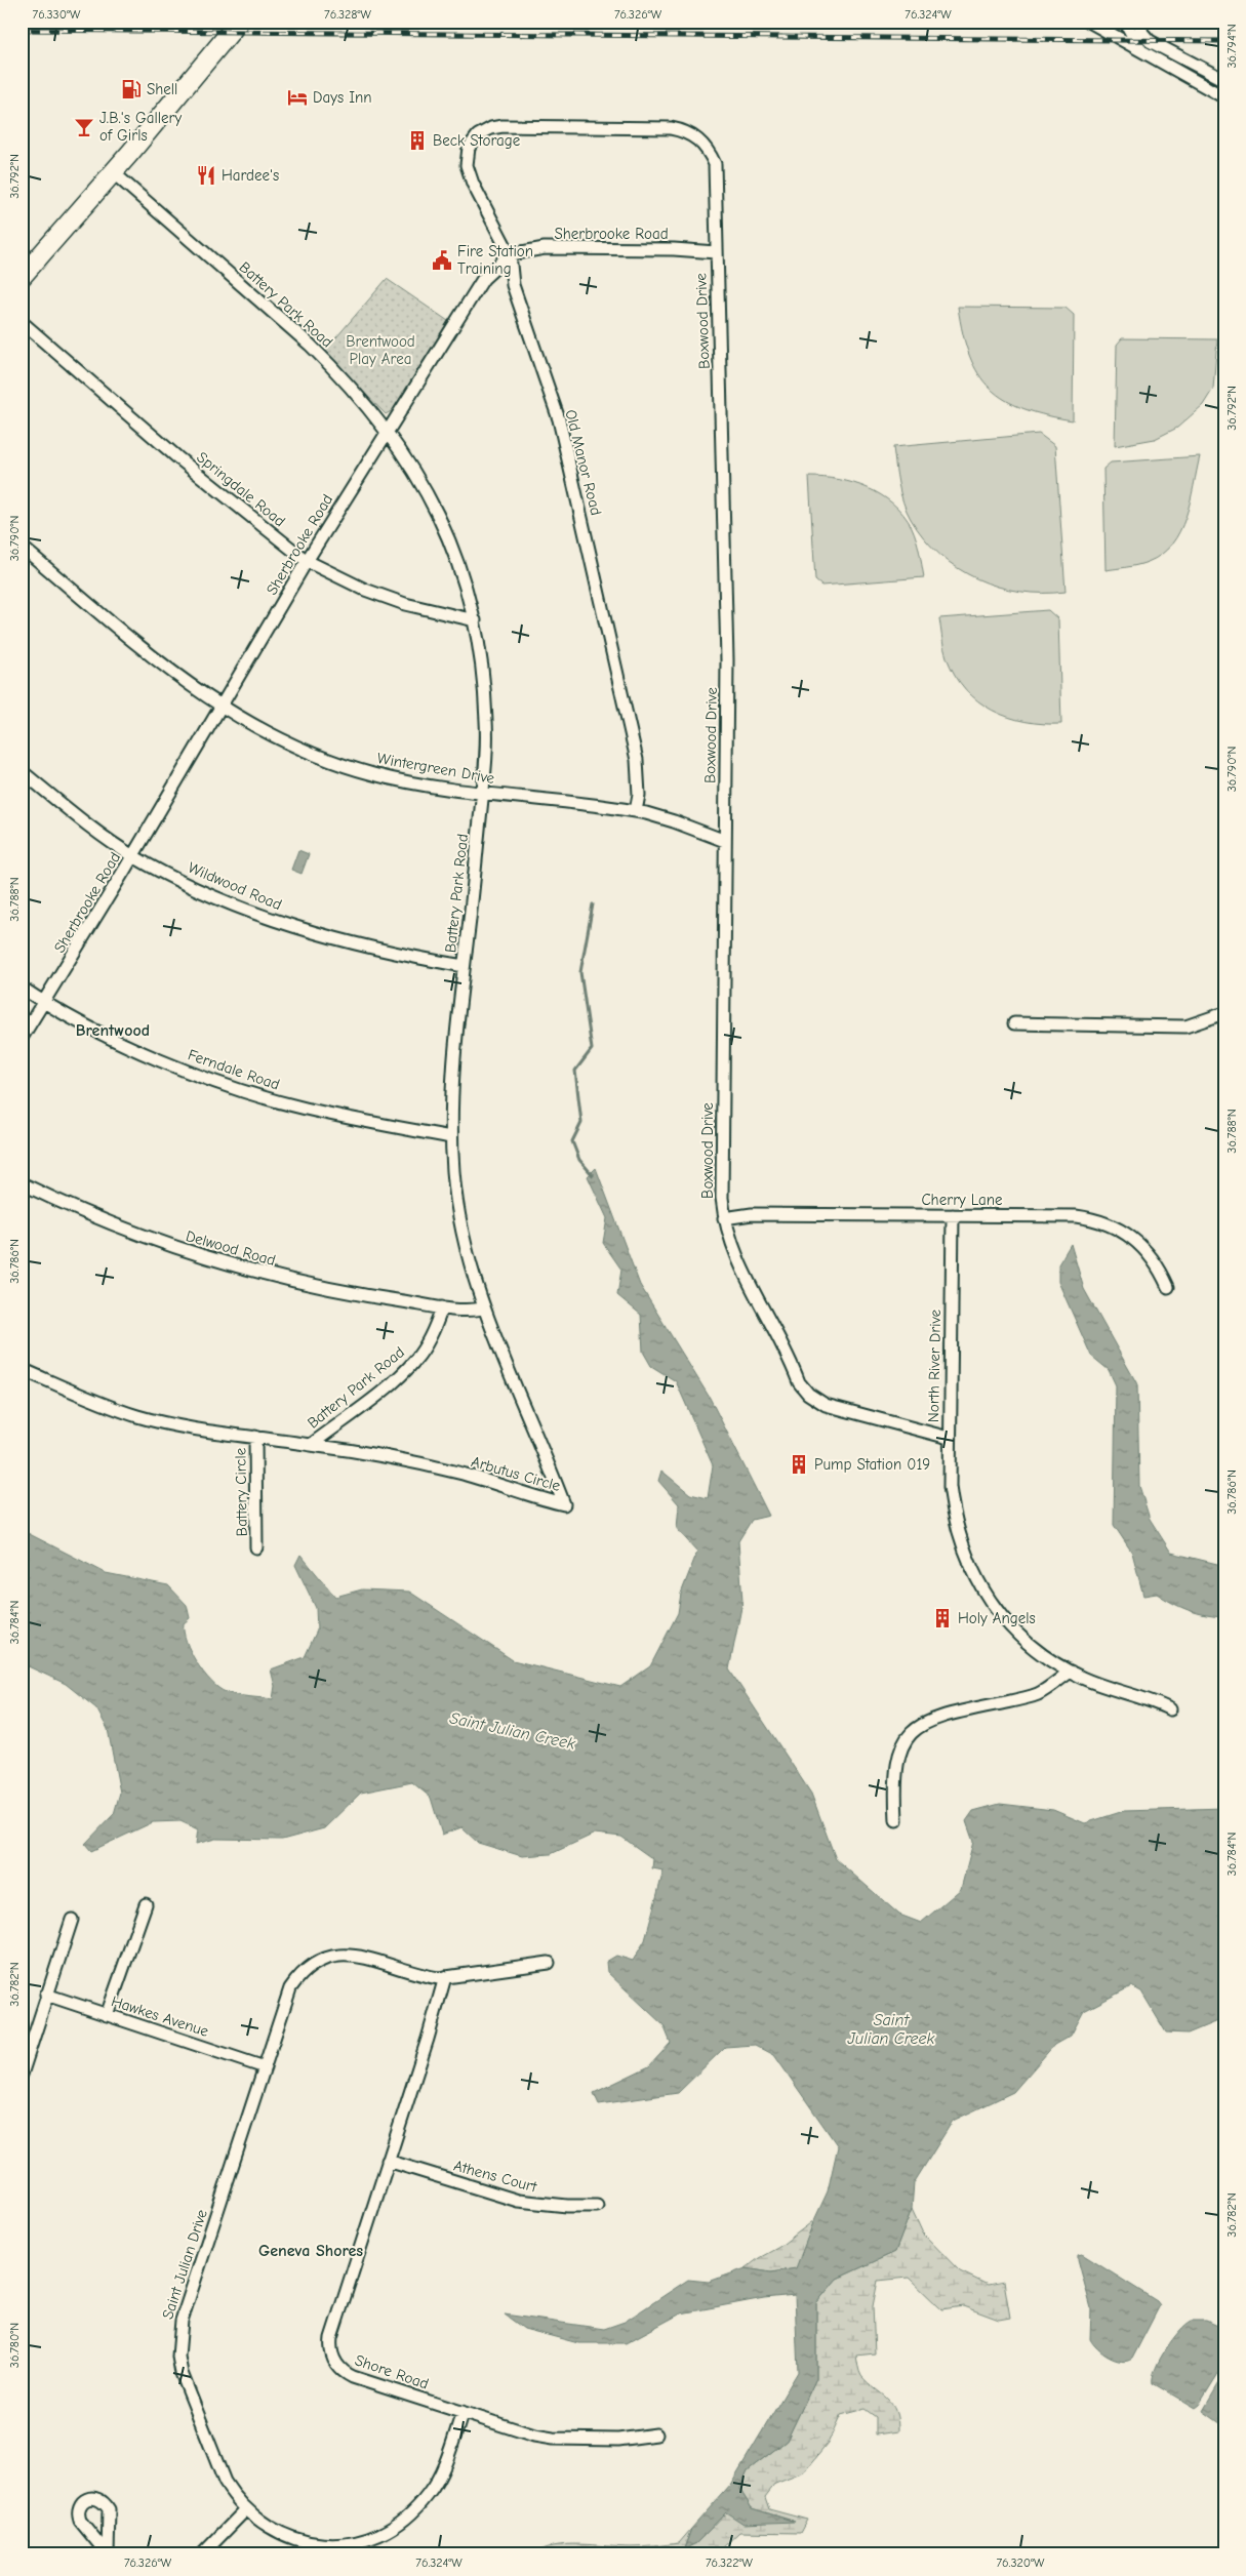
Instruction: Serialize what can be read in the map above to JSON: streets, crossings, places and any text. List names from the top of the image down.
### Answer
{
  "streets": {
    "street": [
      "Sherbrooke Road",
      "Battery Park Road",
      "Boxwood Drive",
      "Old Manor Road",
      "Springdale Road",
      "Wintergreen Drive",
      "Wildwood Road",
      "Ferndale Road",
      "Cherry Lane",
      "Delwood Road",
      "North River Drive",
      "Arbutus Circle",
      "Battery Circle",
      "Hawkes Avenue",
      "Athens Court",
      "Saint Julian Drive",
      "Shore Road"
    ]
  },
  "crossings": [
    ["Sherbrooke Road", "Battery Park Road"],
    ["Sherbrooke Road", "Boxwood Drive"],
    ["Sherbrooke Road", "Old Manor Road"],
    ["Sherbrooke Road", "Springdale Road"],
    ["Sherbrooke Road", "Wintergreen Drive"],
    ["Sherbrooke Road", "Wildwood Road"],
    ["Sherbrooke Road", "Ferndale Road"],
    ["Battery Park Road", "Springdale Road"],
    ["Battery Park Road", "Wintergreen Drive"],
    ["Battery Park Road", "Wildwood Road"],
    ["Battery Park Road", "Ferndale Road"],
    ["Battery Park Road", "Delwood Road"],
    ["Battery Park Road", "Arbutus Circle"],
    ["Battery Park Road", "Battery Circle"],
    ["Boxwood Drive", "Old Manor Road"],
    ["Boxwood Drive", "Wintergreen Drive"],
    ["Boxwood Drive", "Cherry Lane"],
    ["Boxwood Drive", "North River Drive"],
    ["Old Manor Road", "Wintergreen Drive"],
    ["Cherry Lane", "North River Drive"],
    ["Hawkes Avenue", "Saint Julian Drive"],
    ["Athens Court", "Shore Road"],
    ["Saint Julian Drive", "Shore Road"]
  ],
  "districts": ["Brentwood", "Geneva Shores"],
  "water": ["Saint Julian Creek"],
  "parks": ["Brentwood Play Area"],
  "places": {
    "fuel station": ["Shell"],
    "hotel": ["Days Inn"],
    "bar": ["J.B.'s Gallery of Girls"],
    "building": ["Beck Storage", "Pump Station 019", "Holy Angels"],
    "restaurant": ["Hardee's"],
    "public building": ["Fire Station Training"]
  },
  "coordinates": [
    "76.330°W",
    "76.328°W",
    "76.326°W",
    "76.324°W",
    "36.794°N",
    "36.792°N",
    "36.790°N",
    "36.788°N",
    "36.786°N",
    "36.784°N",
    "36.782°N",
    "36.780°N",
    "76.322°W",
    "76.320°W"
  ]
}
